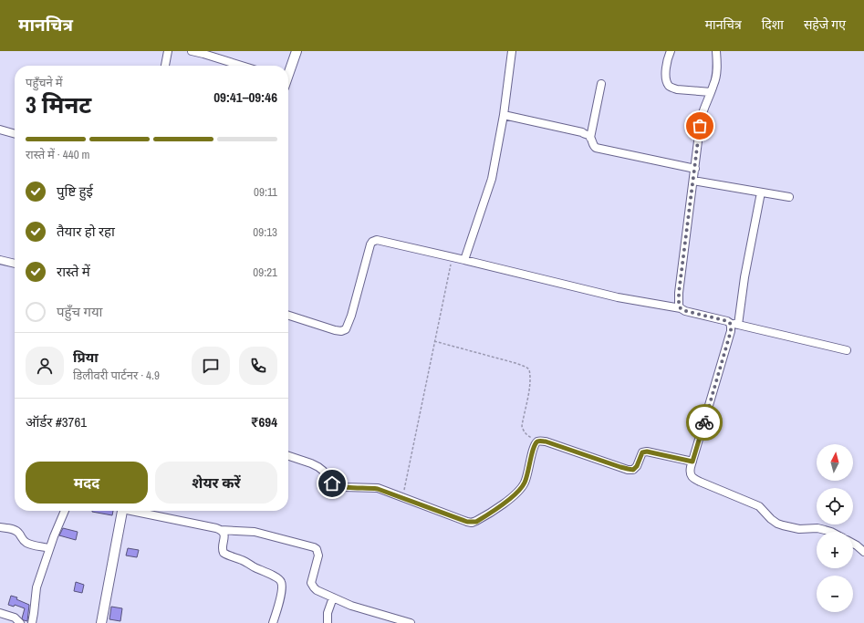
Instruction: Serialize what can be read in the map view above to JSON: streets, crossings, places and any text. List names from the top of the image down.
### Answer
{
  "north": "top",
  "page": {
    "header": "मानचित्र",
    "nav": ["मानचित्र", "दिशा", "सहेजे गए"],
    "heading": ["3 मिनट", "पहुँचने में", "09:41–09:46"],
    "panel": [
      "प्रिया",
      "डिलीवरी पार्टनर · 4.9",
      "ऑर्डर #3761",
      "₹694"
    ],
    "bar": "रास्ते में · 440 m",
    "list": [
      ["पुष्टि हुई", "09:11"],
      ["तैयार हो रहा", "09:13"],
      ["रास्ते में", "09:21"],
      "पहुँच गया"
    ],
    "map_buttons": ["+", "−"],
    "buttons": ["मदद", "शेयर करें"]
  }
}
